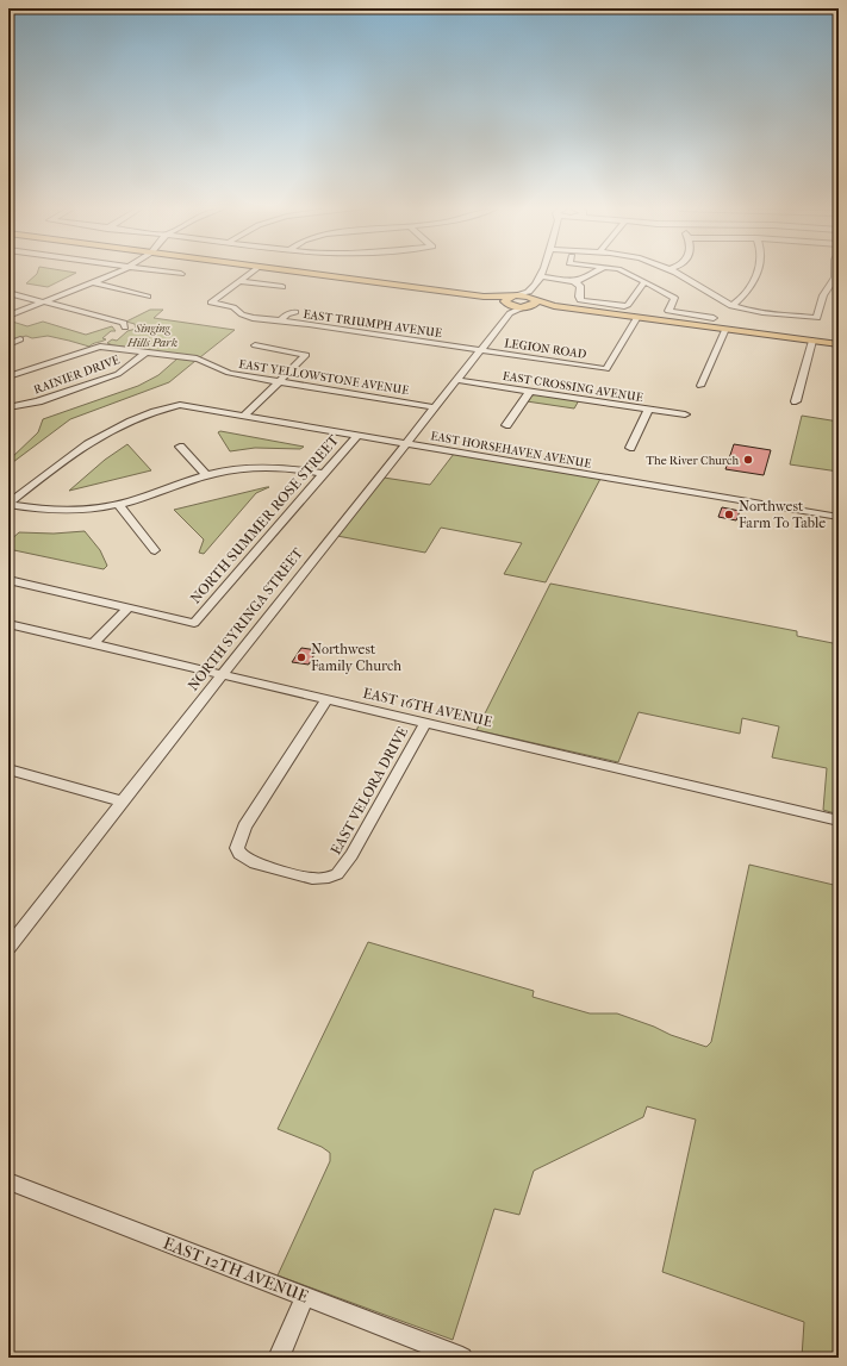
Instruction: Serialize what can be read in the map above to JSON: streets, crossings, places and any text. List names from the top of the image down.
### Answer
{
  "streets": {
    "street": [
      "EAST TRIUMPH AVENUE",
      "LEGION ROAD",
      "RAINIER DRIVE",
      "EAST YELLOWSTONE AVENUE",
      "EAST CROSSING AVENUE",
      "EAST HORSEHAVEN AVENUE",
      "NORTH SUMMER ROSE STREET",
      "NORTH SYRINGA STREET",
      "EAST 16TH AVENUE",
      "EAST VELORA DRIVE",
      "EAST 12TH AVENUE"
    ]
  },
  "crossings": [
    ["EAST TRIUMPH AVENUE", "LEGION ROAD"],
    ["EAST TRIUMPH AVENUE", "NORTH SYRINGA STREET"],
    ["LEGION ROAD", "NORTH SYRINGA STREET"],
    ["RAINIER DRIVE", "EAST YELLOWSTONE AVENUE"],
    ["EAST YELLOWSTONE AVENUE", "NORTH SYRINGA STREET"],
    ["EAST CROSSING AVENUE", "NORTH SYRINGA STREET"],
    ["EAST HORSEHAVEN AVENUE", "NORTH SUMMER ROSE STREET"],
    ["EAST HORSEHAVEN AVENUE", "NORTH SYRINGA STREET"],
    ["NORTH SYRINGA STREET", "EAST 16TH AVENUE"],
    ["EAST 16TH AVENUE", "EAST VELORA DRIVE"]
  ],
  "parks": ["Singing Hills Park"],
  "places": ["The River Church", "Northwest Farm To Table", "Northwest Family Church"]
}
